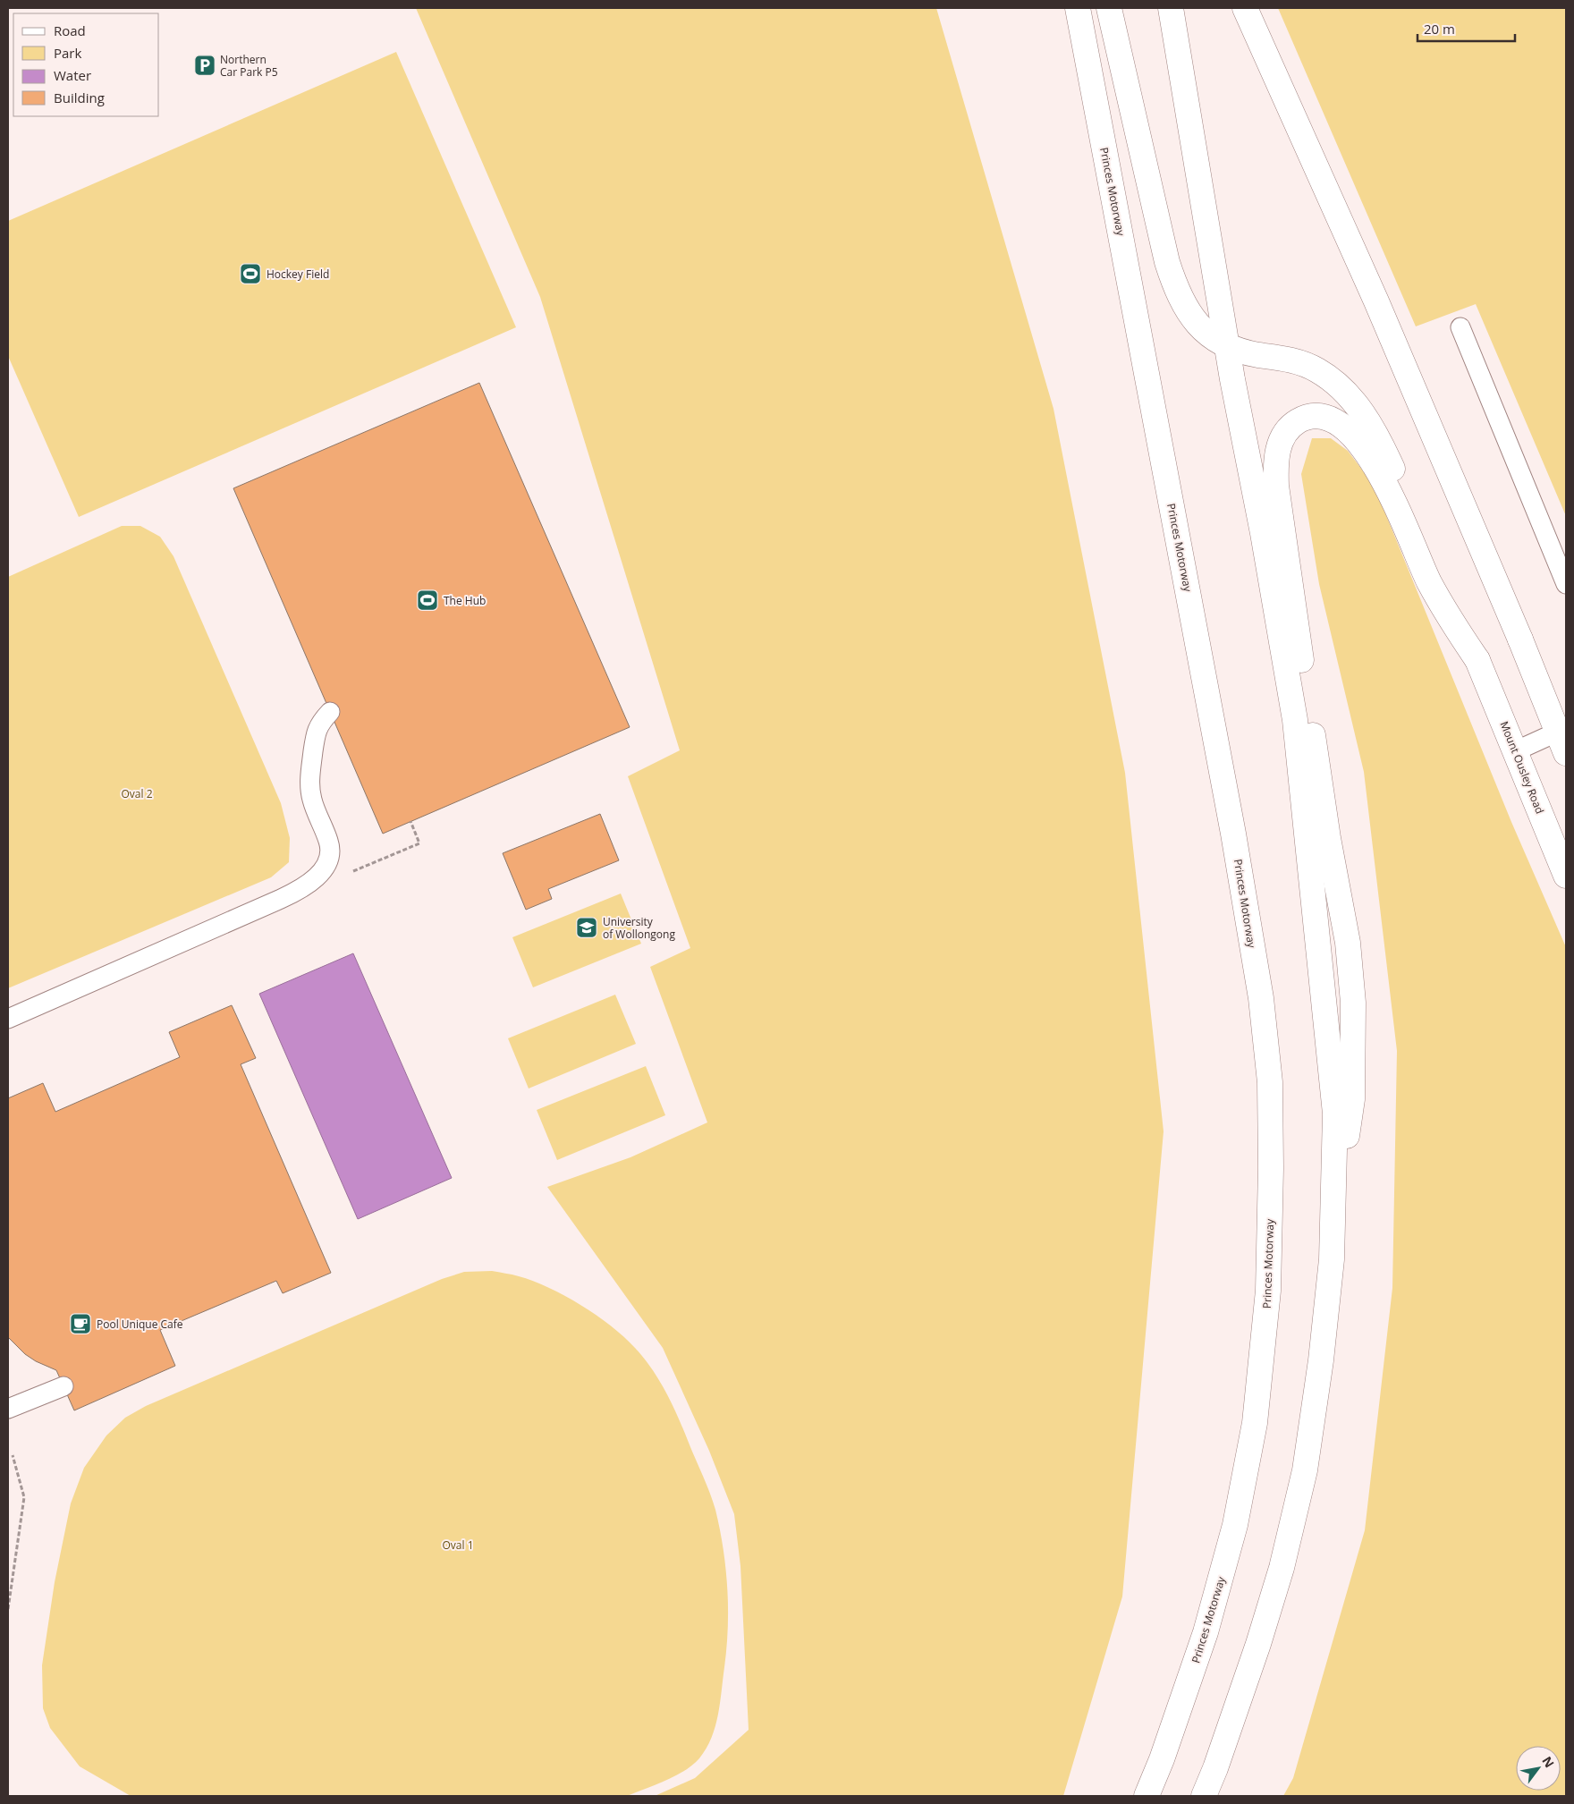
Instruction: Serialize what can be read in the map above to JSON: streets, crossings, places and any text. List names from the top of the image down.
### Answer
{
  "streets": {
    "main road": ["Princes Motorway", "Mount Ousley Road"]
  },
  "parks": ["Oval 2", "Oval 1"],
  "places": {
    "parking": ["Northern Car Park P5"],
    "sports": ["Hockey Field", "The Hub"],
    "school or university": ["University of Wollongong"],
    "cafe": ["Pool Unique Cafe"]
  },
  "legend": [
    "Road",
    "Park",
    "Water",
    "Building"
  ],
  "scale_bar": "20 m",
  "north": "top right"
}
